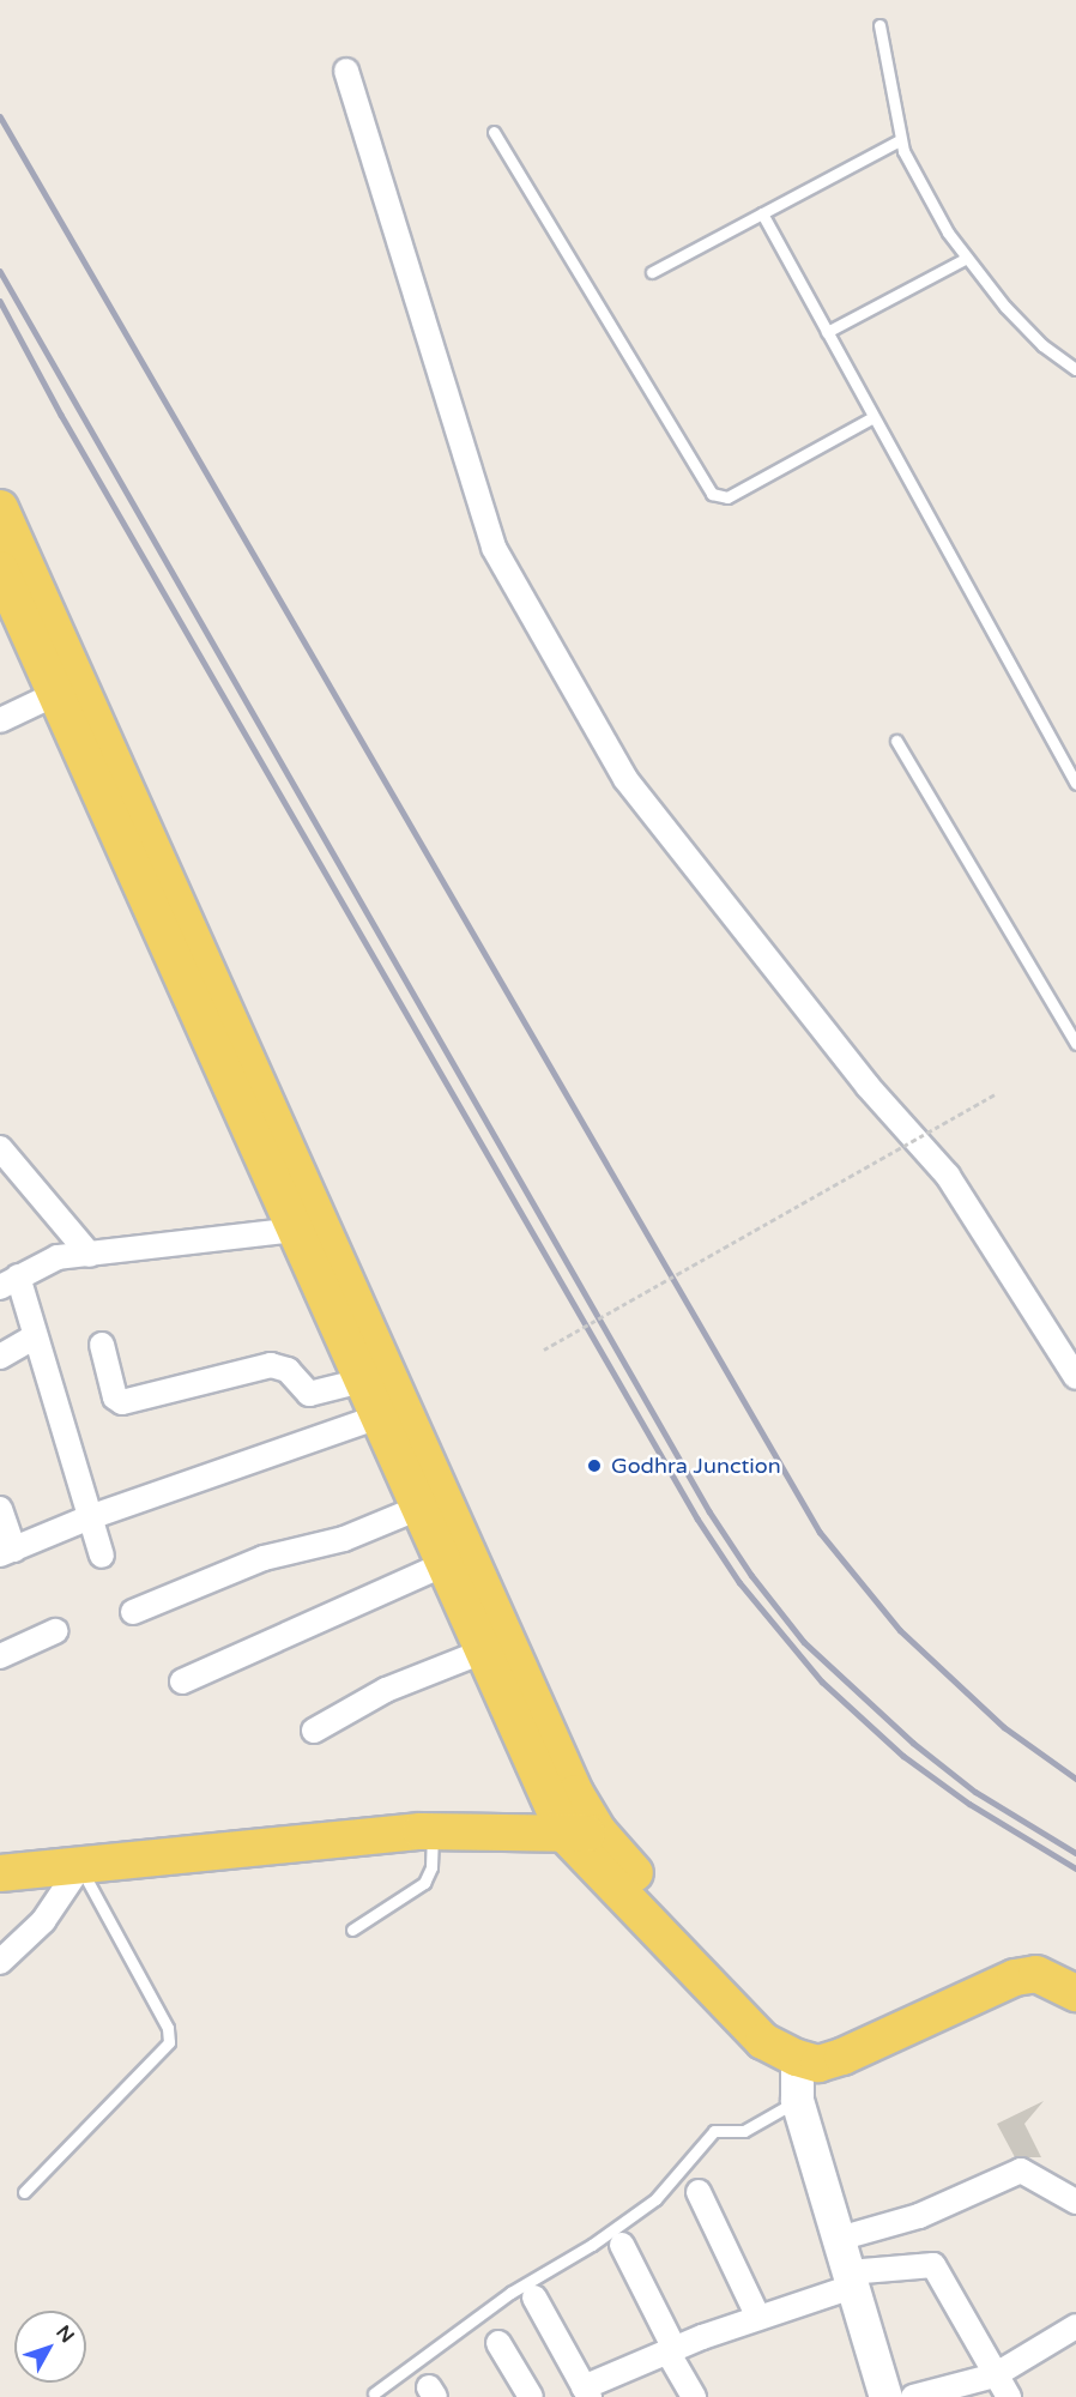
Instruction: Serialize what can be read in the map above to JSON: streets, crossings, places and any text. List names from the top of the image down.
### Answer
{
  "places": ["Godhra Junction"],
  "north": "top right"
}
